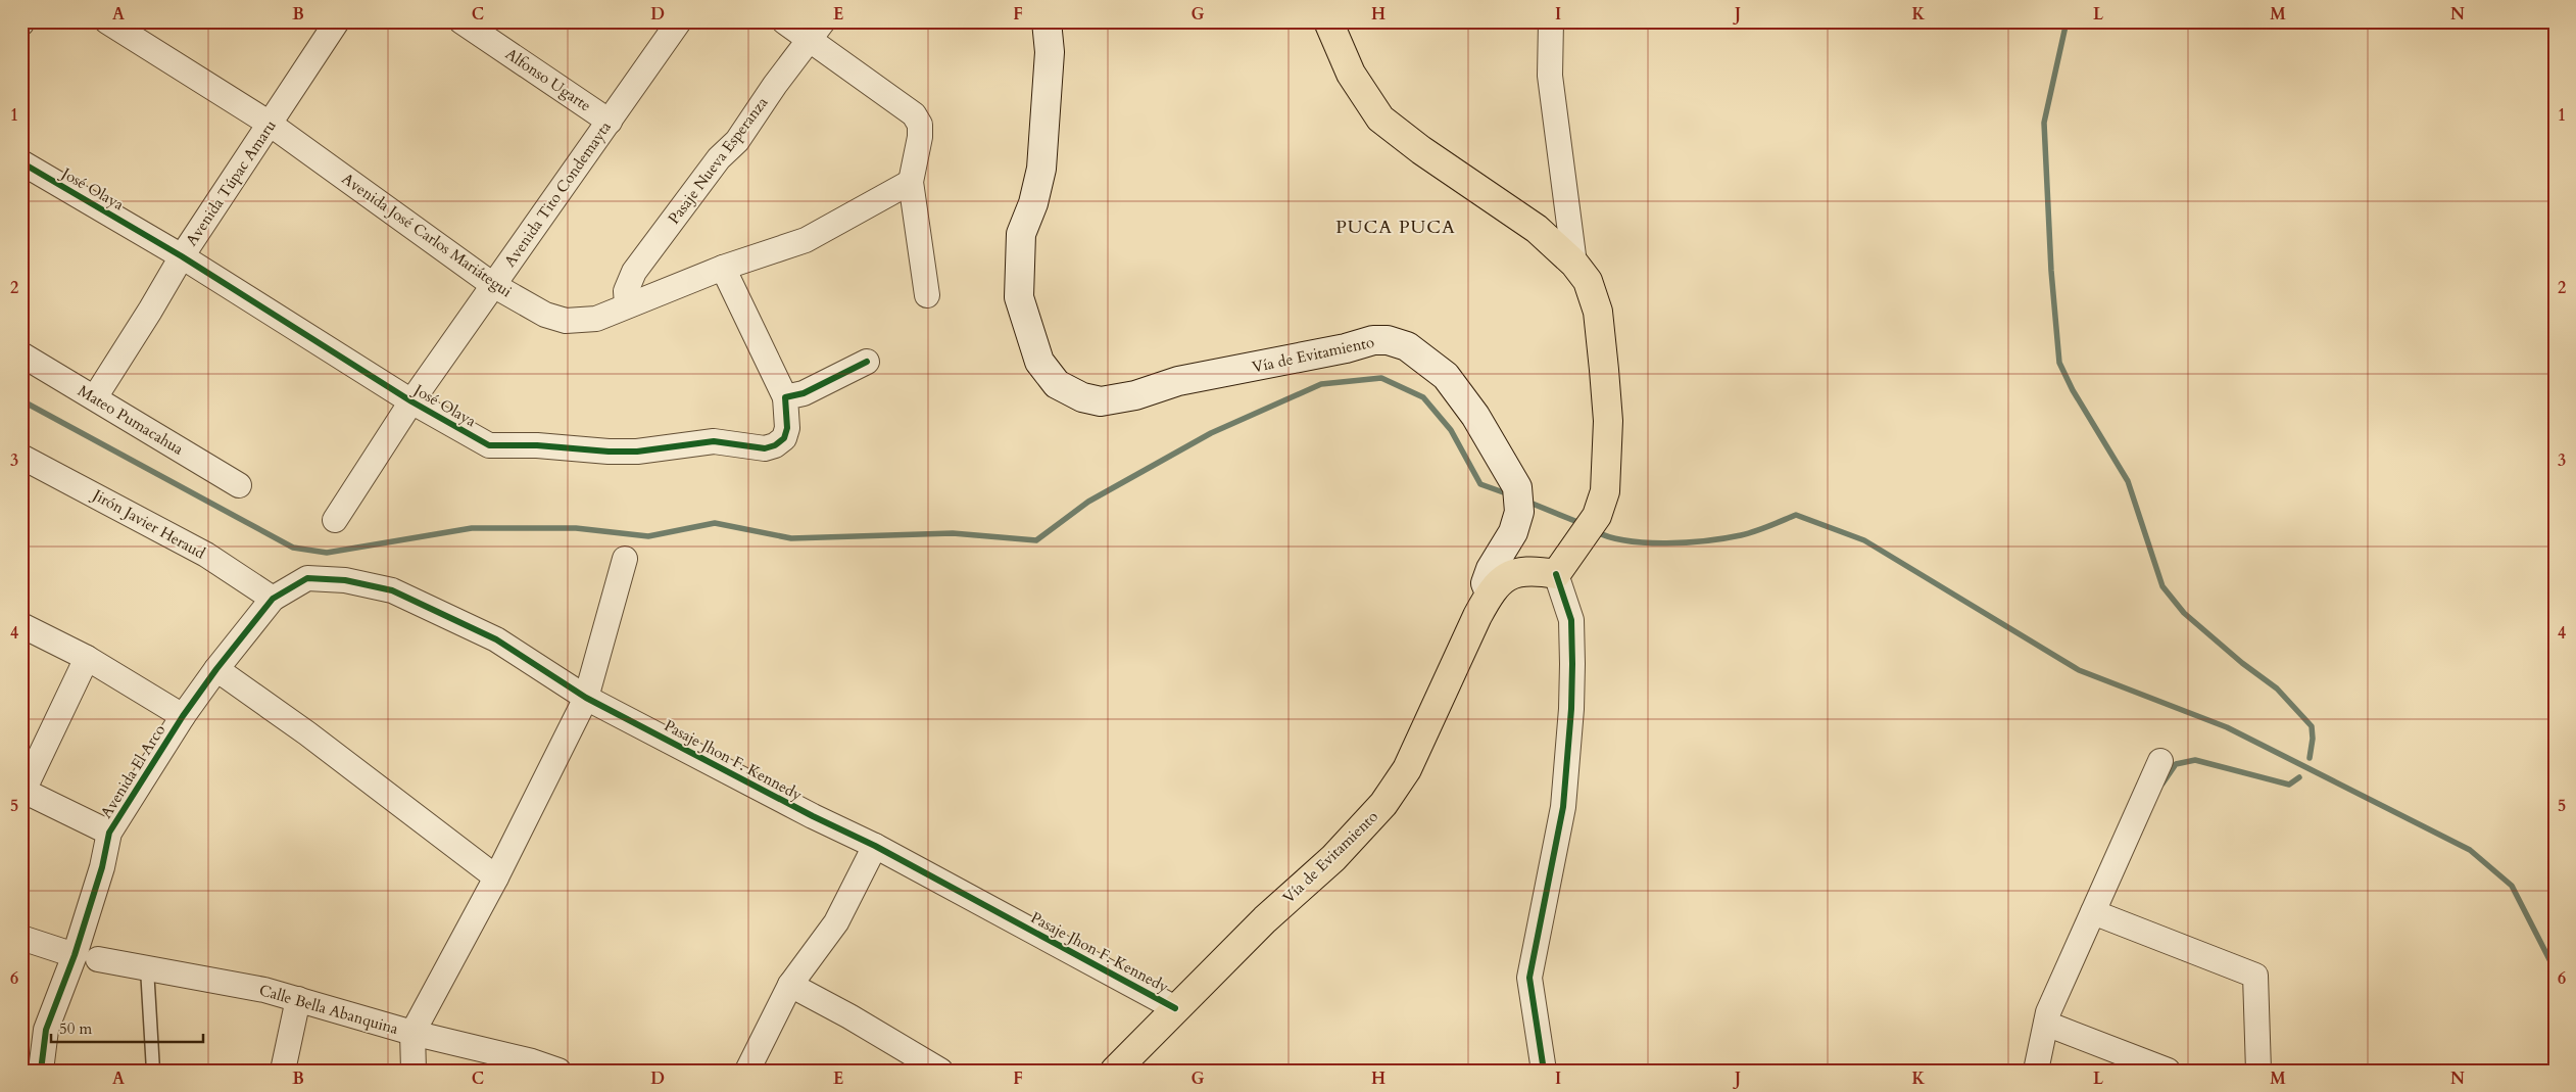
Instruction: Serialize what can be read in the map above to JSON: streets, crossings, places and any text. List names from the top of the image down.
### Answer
{
  "streets": {
    "main road": ["Vía de Evitamiento"],
    "street": [
      "Alfonso Ugarte",
      "Pasaje Nueva Esperanza",
      "Avenida Túpac Amaru",
      "José Olaya",
      "Avenida Tito Condemayta",
      "Avenida José Carlos Mariátegui",
      "Mateo Pumacahua",
      "Jirón Javier Heraud",
      "Pasaje Jhon F. Kennedy",
      "Avenida El Arco",
      "Calle Bella Abanquina"
    ]
  },
  "crossings": [
    ["Alfonso Ugarte", "Avenida Tito Condemayta"],
    ["Pasaje Nueva Esperanza", "Avenida José Carlos Mariátegui"],
    ["Avenida Túpac Amaru", "José Olaya"],
    ["Avenida Túpac Amaru", "Avenida José Carlos Mariátegui"],
    ["Avenida Túpac Amaru", "Mateo Pumacahua"],
    ["José Olaya", "Avenida Tito Condemayta"],
    ["Avenida Tito Condemayta", "Avenida José Carlos Mariátegui"],
    ["Vía de Evitamiento", "Pasaje Jhon F. Kennedy"],
    ["Jirón Javier Heraud", "Pasaje Jhon F. Kennedy"],
    ["Jirón Javier Heraud", "Avenida El Arco"],
    ["Pasaje Jhon F. Kennedy", "Avenida El Arco"],
    ["Avenida El Arco", "Calle Bella Abanquina"]
  ],
  "districts": ["PUCA PUCA"],
  "scale_bar": "50 m",
  "grid": {
    "columns": [
      "A",
      "B",
      "C",
      "D",
      "E",
      "F",
      "G",
      "H",
      "I",
      "J",
      "K",
      "L",
      "M",
      "N"
    ],
    "rows": [
      "1",
      "2",
      "3",
      "4",
      "5",
      "6"
    ]
  }
}
